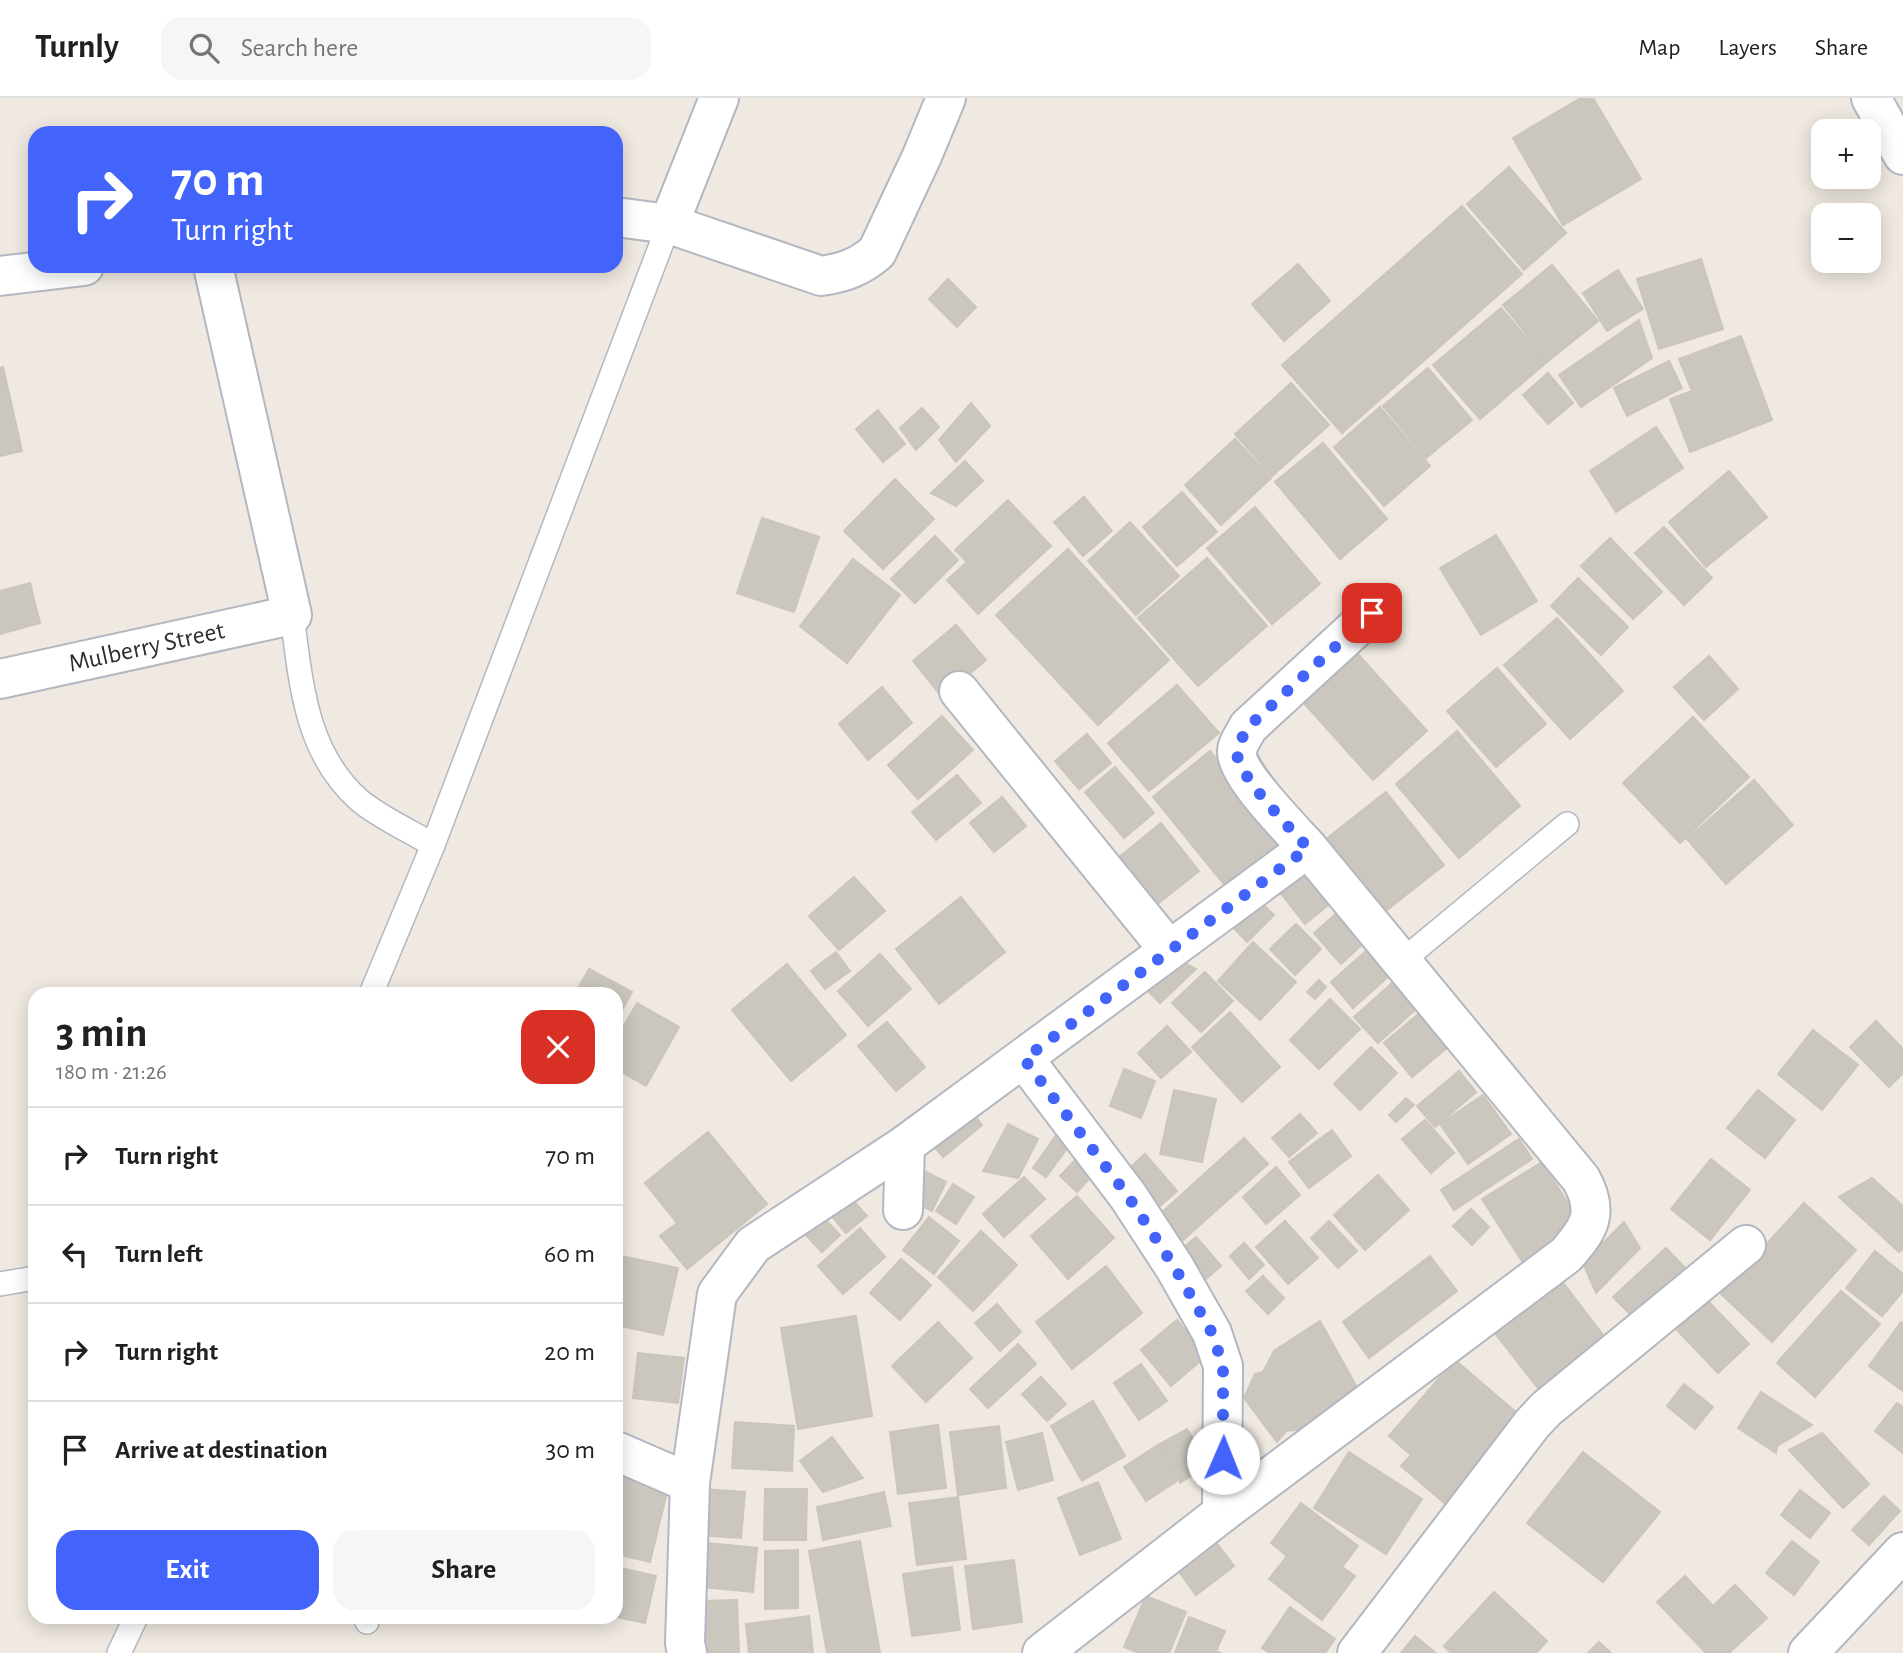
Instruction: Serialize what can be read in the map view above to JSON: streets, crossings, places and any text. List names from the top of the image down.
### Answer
{
  "streets": {
    "street": ["Mulberry Street"]
  },
  "page": {
    "header": "Turnly",
    "search": "Search here",
    "nav": ["Map", "Layers", "Share"],
    "map_buttons": ["+", "−"],
    "turn": ["70 m", "Turn right"],
    "heading": ["3 min", "180 m · 21:26"],
    "list": [
      {
        "name": "Turn right",
        "value": "70 m"
      },
      {
        "name": "Turn left",
        "value": "60 m"
      },
      {
        "name": "Turn right",
        "value": "20 m"
      },
      {
        "name": "Arrive at destination",
        "value": "30 m"
      }
    ],
    "buttons": ["Exit", "Share"]
  }
}
